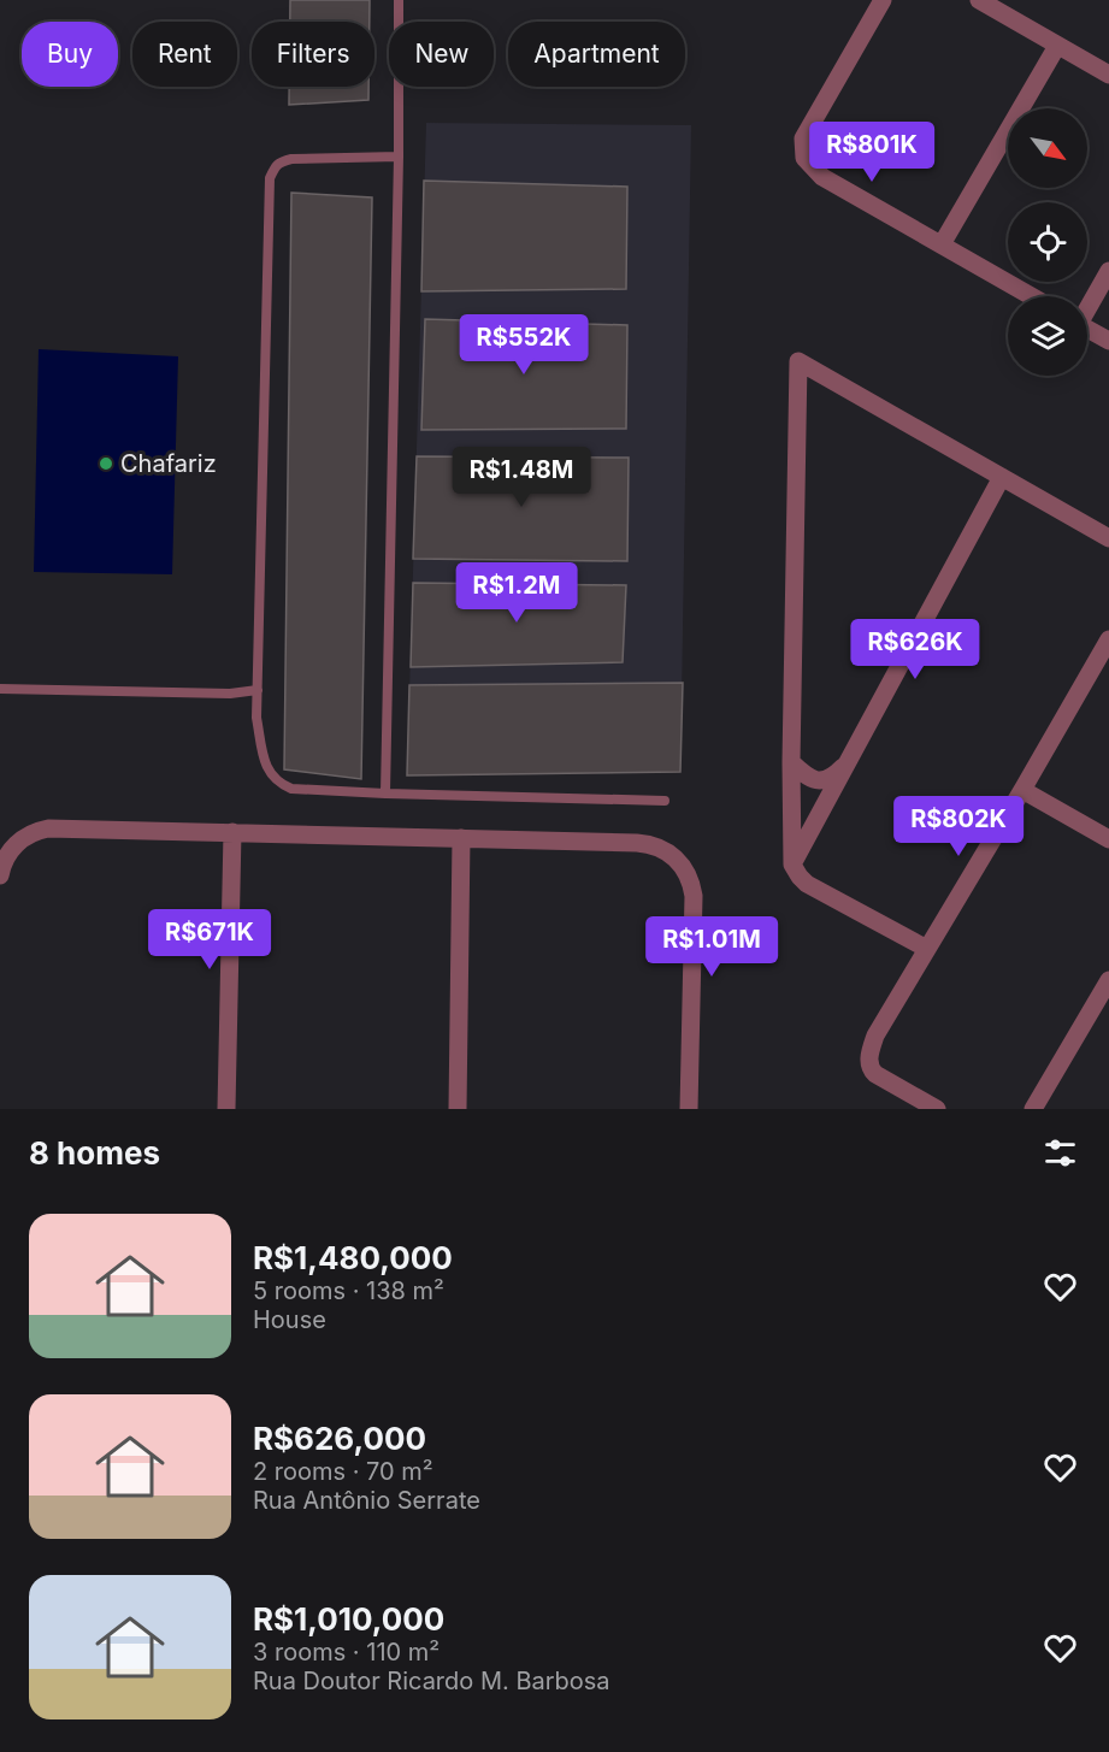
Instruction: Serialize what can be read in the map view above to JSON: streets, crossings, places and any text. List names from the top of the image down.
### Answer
{
  "places": ["Chafariz"],
  "north": "bottom right",
  "page": {
    "chip": [
      "Buy",
      "Rent",
      "Filters",
      "New",
      "Apartment"
    ],
    "price": [
      "R$801K",
      "R$552K",
      "R$1.48M",
      "R$1.2M",
      "R$626K",
      "R$802K",
      "R$671K",
      "R$1.01M"
    ],
    "heading": "8 homes",
    "list": [
      {
        "name": "R$1,480,000",
        "note": "5 rooms · 138 m² · House"
      },
      {
        "name": "R$626,000",
        "note": "2 rooms · 70 m² · Rua Antônio Serrate"
      },
      {
        "name": "R$1,010,000",
        "note": "3 rooms · 110 m² · Rua Doutor Ricardo M. Barbosa"
      }
    ]
  }
}
